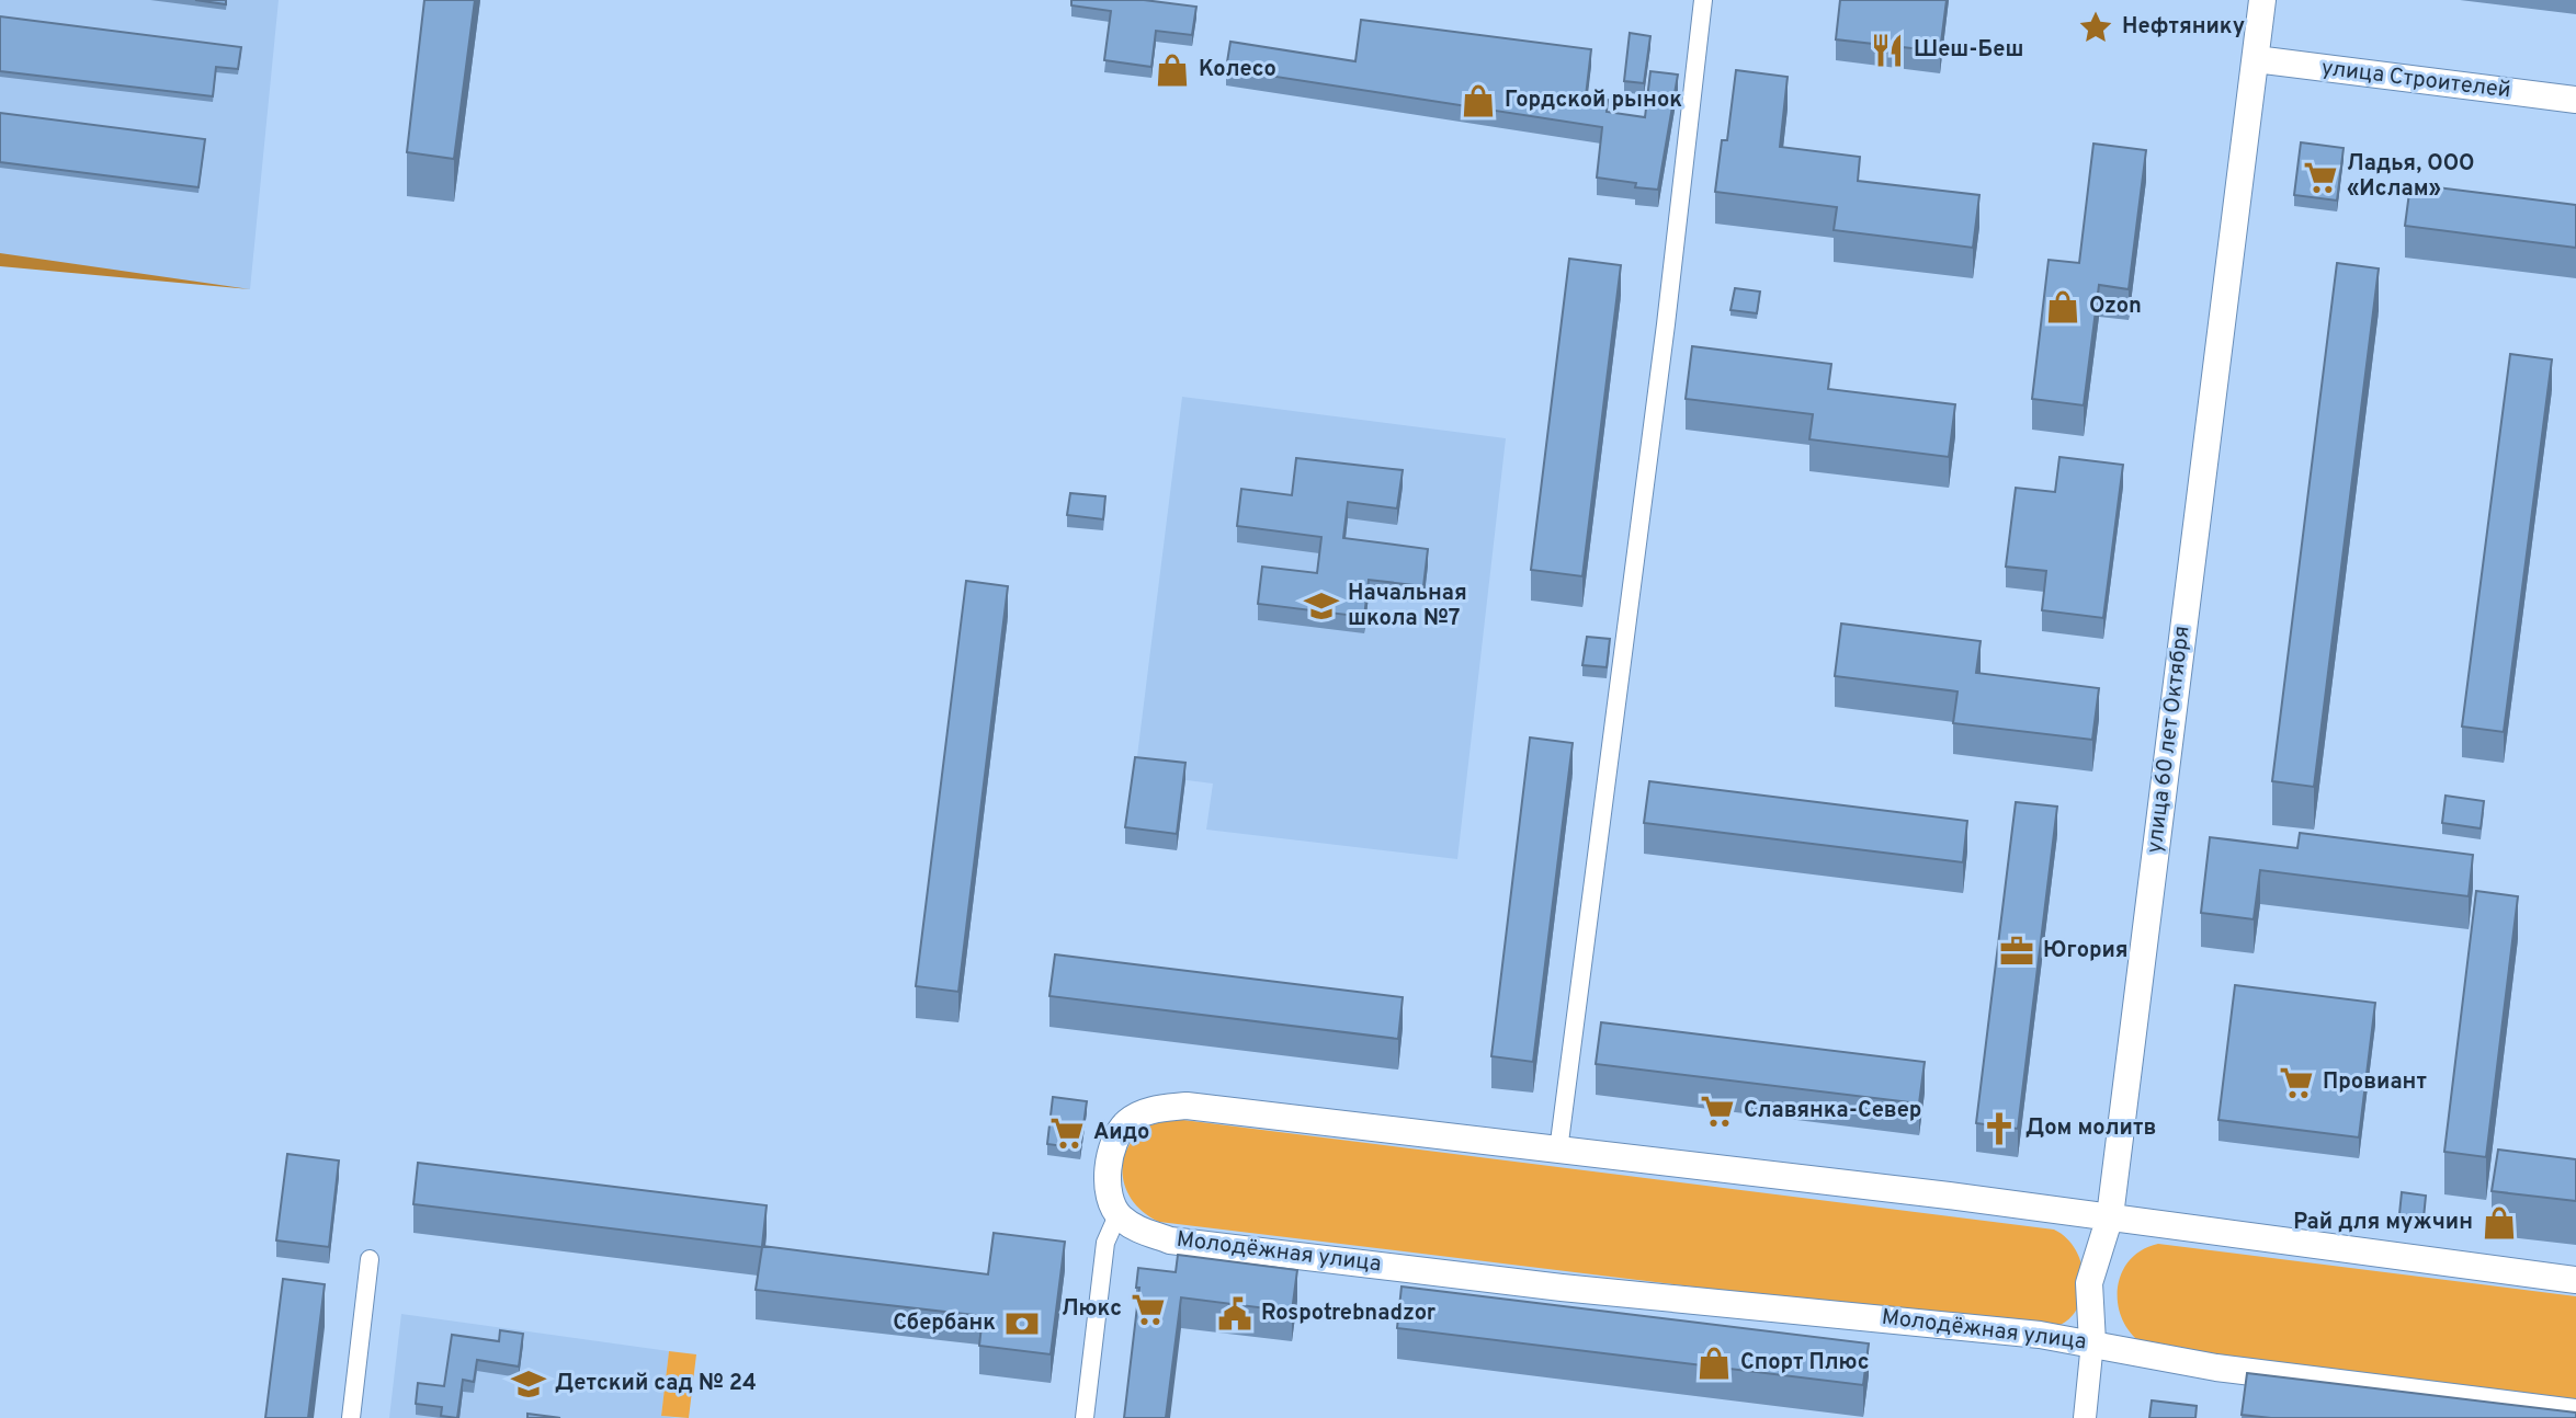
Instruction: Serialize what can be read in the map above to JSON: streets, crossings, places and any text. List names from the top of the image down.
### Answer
{
  "streets": {
    "main road": ["улица Строителей", "улица 60 лет Октября", "Молодёжная улица"]
  },
  "crossings": [
    ["улица Строителей", "улица 60 лет Октября"],
    ["улица 60 лет Октября", "Молодёжная улица"]
  ],
  "places": {
    "place": ["Нефтянику"],
    "restaurant": ["Шеш-Беш"],
    "shop": [
      "Колесо",
      "Гордской рынок",
      "Ozon",
      "Рай для мужчин",
      "Спорт Плюс"
    ],
    "supermarket": [
      "Ладья, ООО «Ислам»",
      "Провиант",
      "Славянка-Север",
      "Аидо",
      "Люкс"
    ],
    "school or university": ["Начальная школа №7", "Детский сад № 24"],
    "office": ["Югория"],
    "church": ["Дом молитв"],
    "public building": ["Rospotrebnadzor"],
    "bank": ["Сбербанк"]
  }
}
